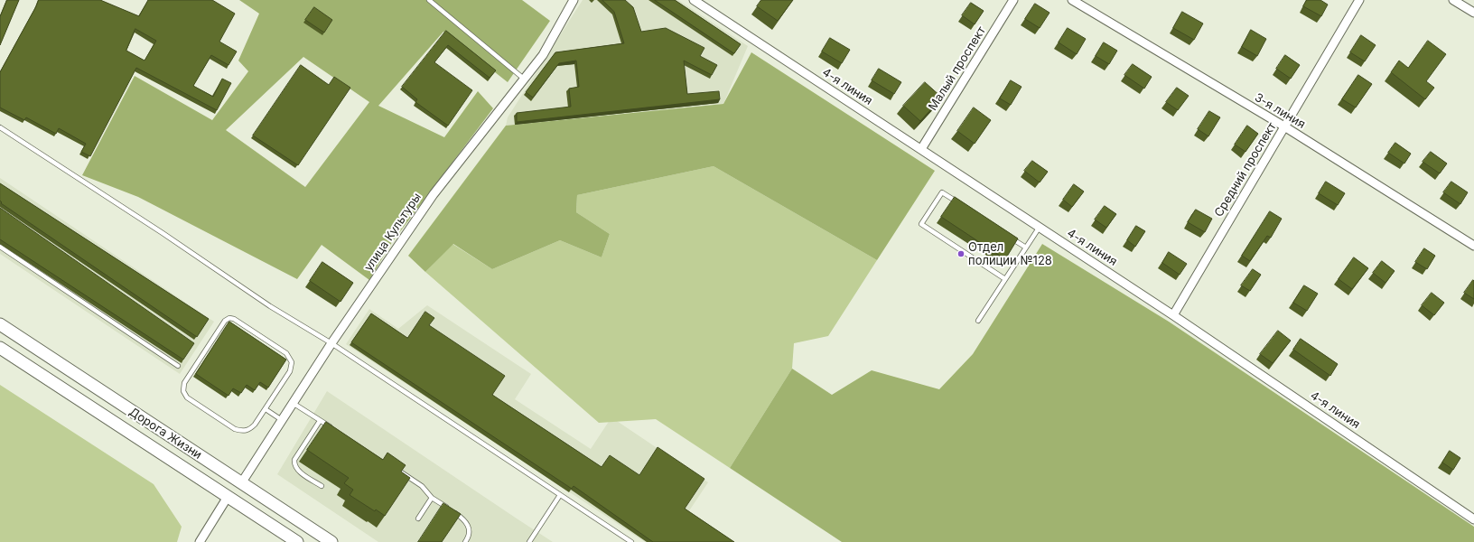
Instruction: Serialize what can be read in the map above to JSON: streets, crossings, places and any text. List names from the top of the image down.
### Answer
{
  "streets": {
    "main road": ["Дорога Жизни"],
    "street": [
      "Малый проспект",
      "4-я линия",
      "3-я линия",
      "Средний проспект",
      "улица Культуры"
    ]
  },
  "crossings": [
    ["Малый проспект", "4-я линия"],
    ["4-я линия", "Средний проспект"],
    ["3-я линия", "Средний проспект"],
    ["улица Культуры", "Дорога Жизни"]
  ],
  "places": ["Отдел полиции №128"]
}
